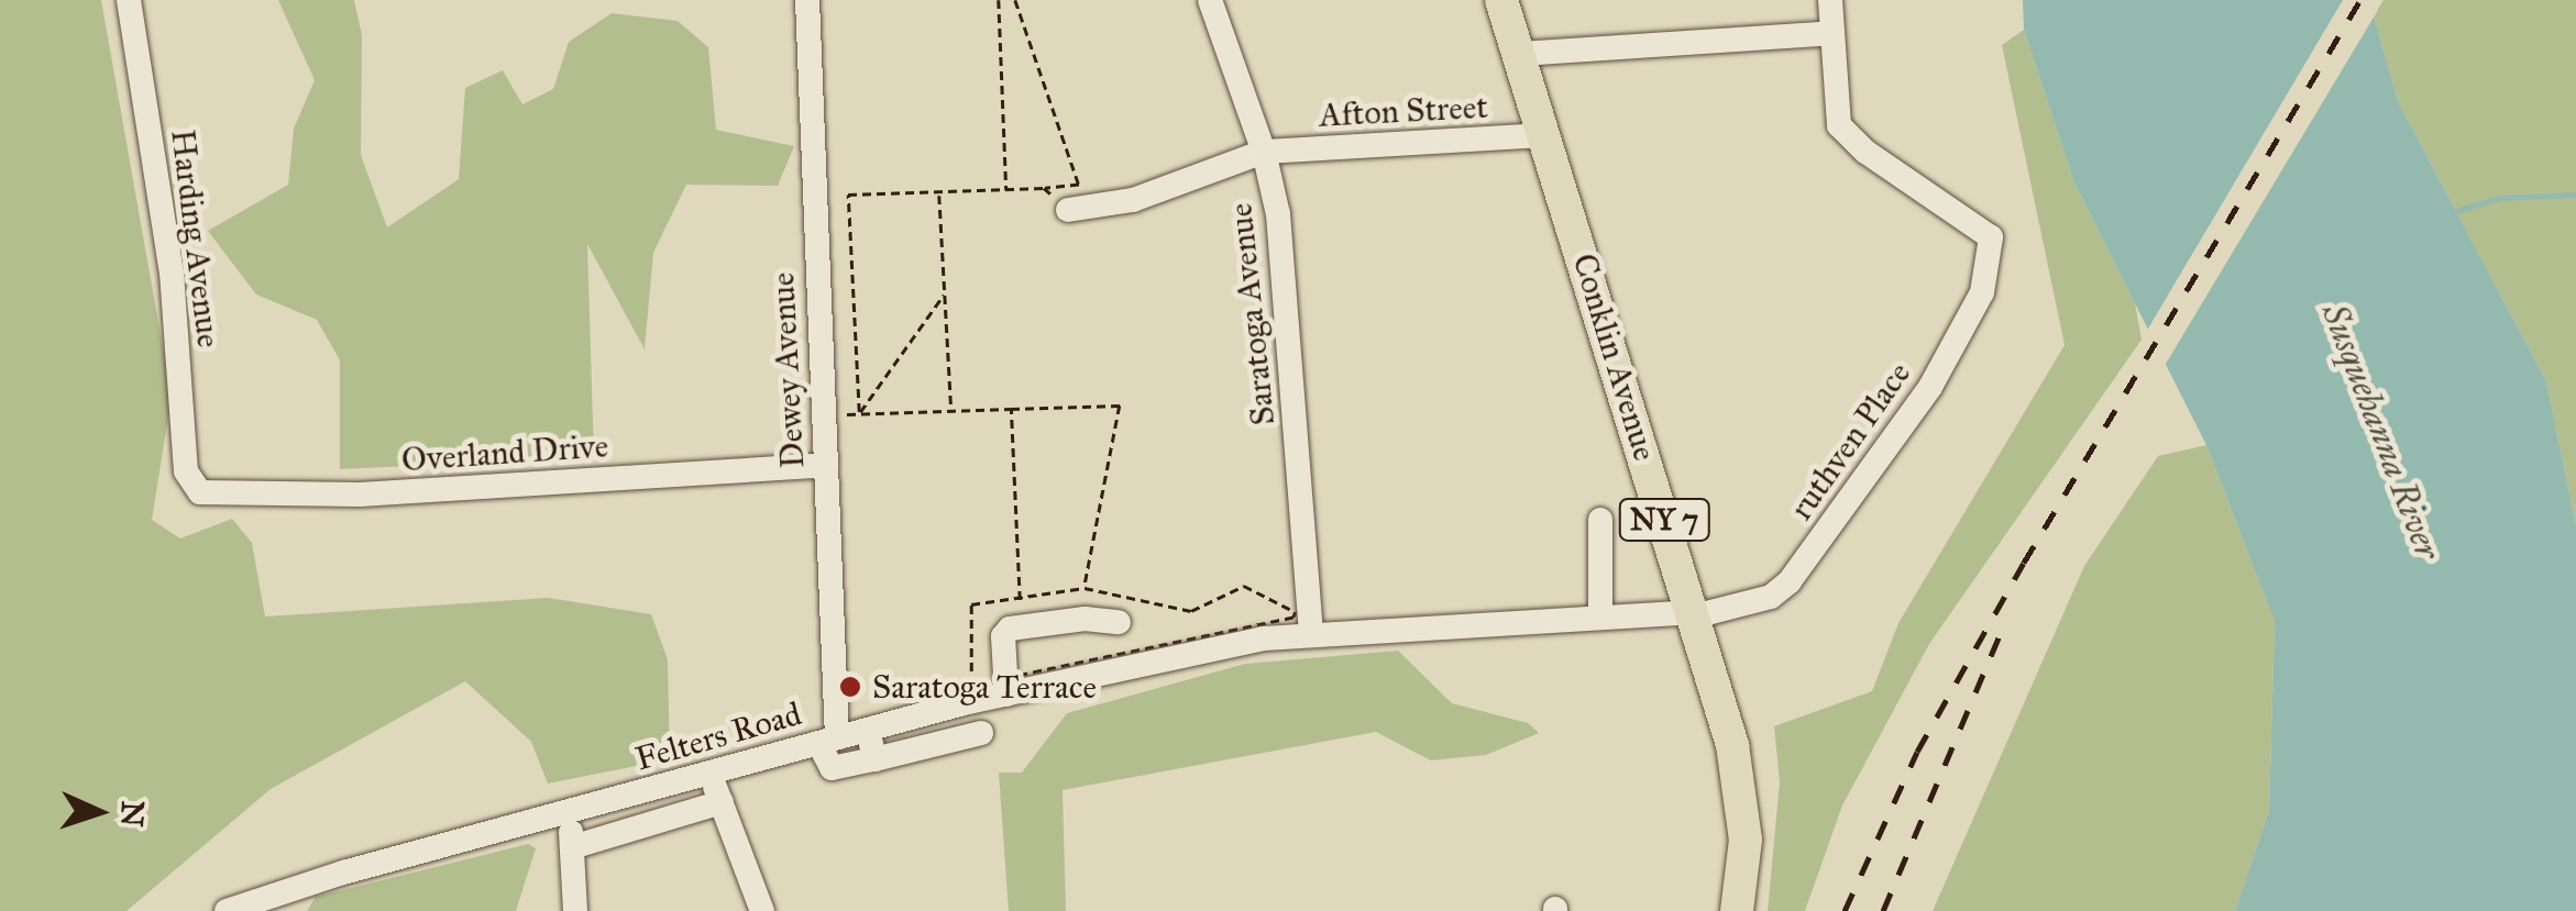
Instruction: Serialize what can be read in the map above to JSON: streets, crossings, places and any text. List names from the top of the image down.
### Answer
{
  "streets": {
    "main road": ["Conklin Avenue", "NY 7"],
    "street": [
      "Afton Street",
      "Harding Avenue",
      "Saratoga Avenue",
      "Dewey Avenue",
      "ruthven Place",
      "Overland Drive",
      "Felters Road"
    ]
  },
  "crossings": [
    ["Afton Street", "Saratoga Avenue"],
    ["Afton Street", "Conklin Avenue"],
    ["Harding Avenue", "Overland Drive"],
    ["Saratoga Avenue", "Felters Road"],
    ["Conklin Avenue", "ruthven Place"],
    ["Conklin Avenue", "Felters Road"],
    ["Dewey Avenue", "Overland Drive"],
    ["Dewey Avenue", "Felters Road"],
    ["ruthven Place", "Felters Road"]
  ],
  "water": ["Susquehanna River"],
  "places": ["Saratoga Terrace"],
  "north": "right"
}
